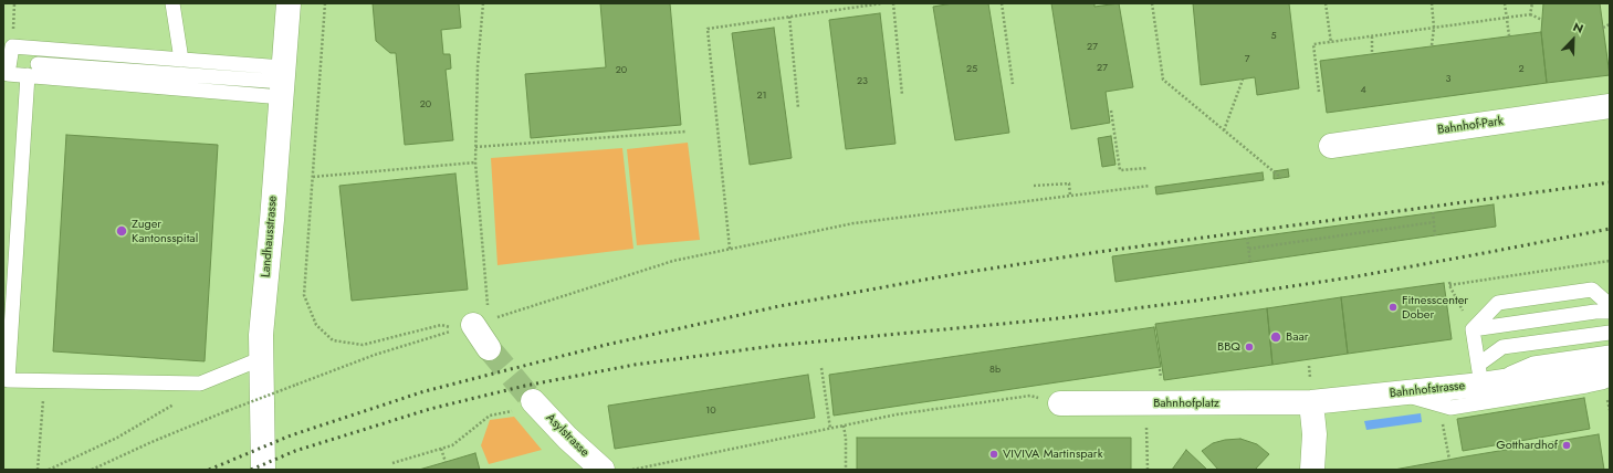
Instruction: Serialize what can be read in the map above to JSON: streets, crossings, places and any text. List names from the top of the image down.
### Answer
{
  "streets": {
    "street": [
      "Bahnhof-Park",
      "Landhausstrasse",
      "Bahnhofstrasse",
      "Bahnhofplatz",
      "Asylstrasse"
    ]
  },
  "crossings": [
    ["Bahnhofstrasse", "Bahnhofplatz"]
  ],
  "places": [
    "Zuger Kantonsspital",
    "Fitnesscenter Dober",
    "Baar",
    "BBQ",
    "Gotthardhof",
    "VIVIVA Martinspark"
  ],
  "house_numbers": [
    "5",
    "27",
    "7",
    "27",
    "25",
    "2",
    "20",
    "3",
    "23",
    "4",
    "21",
    "20",
    "8b",
    "10"
  ],
  "north": "top right"
}
